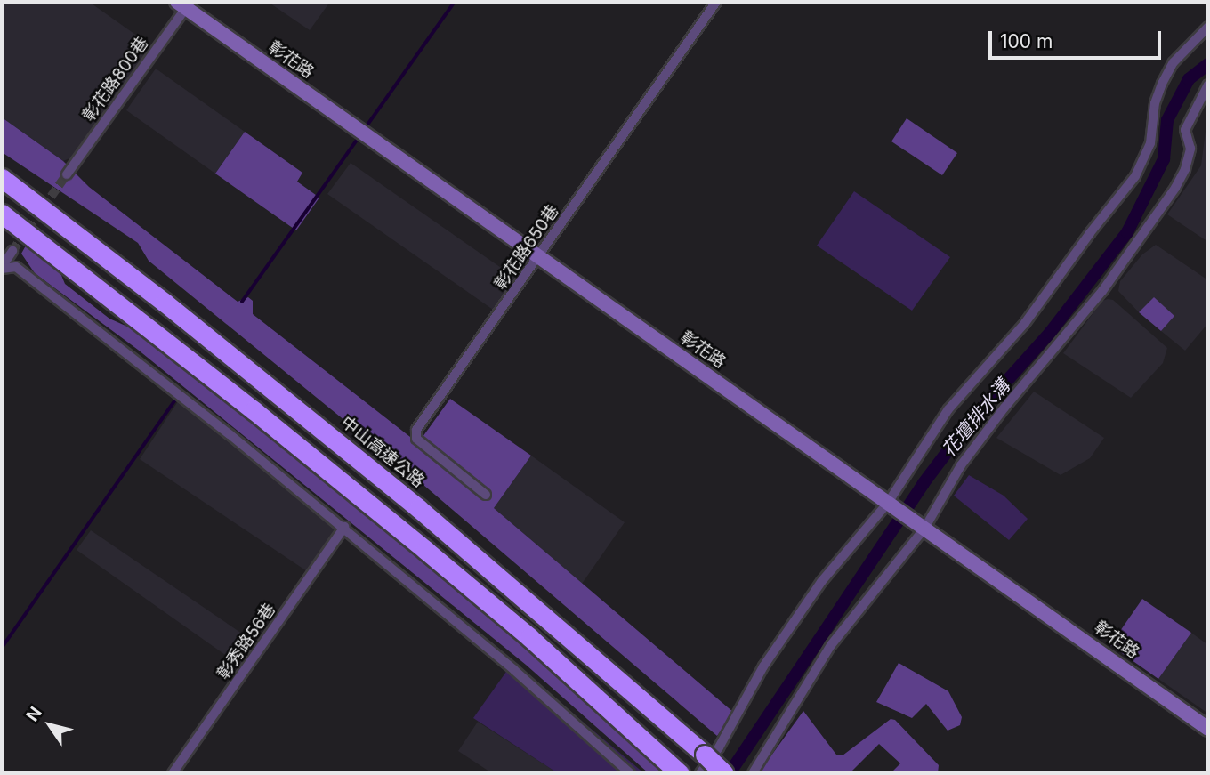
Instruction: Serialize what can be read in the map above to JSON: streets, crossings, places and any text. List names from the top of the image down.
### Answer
{
  "streets": {
    "highway": ["中山高速公路"],
    "street": [
      "彰花路",
      "彰花路800巷",
      "彰花路650巷",
      "彰秀路56巷"
    ]
  },
  "crossings": [
    ["彰花路", "彰花路800巷"],
    ["彰花路", "彰花路650巷"]
  ],
  "water": ["花壇排水溝"],
  "scale_bar": "100 m",
  "north": "top left"
}
